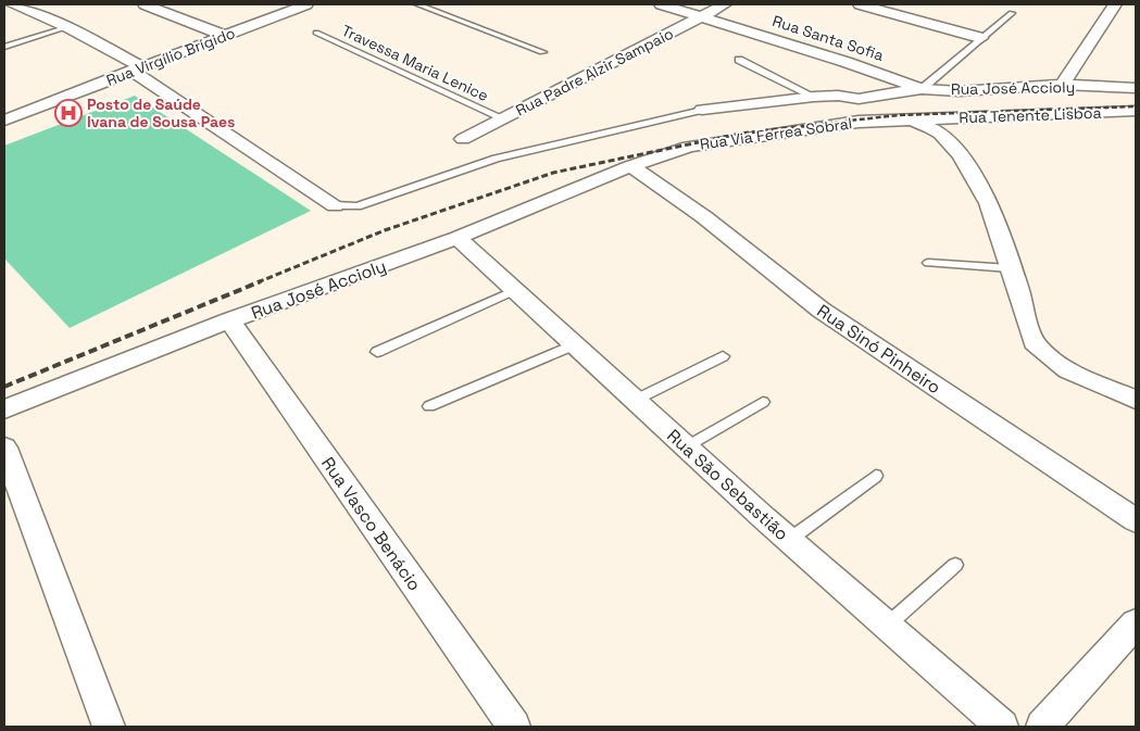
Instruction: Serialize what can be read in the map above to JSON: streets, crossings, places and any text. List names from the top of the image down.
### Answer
{
  "streets": {
    "street": [
      "Rua Santa Sofia",
      "Rua Virgílio Brígido",
      "Rua Padre Alzir Sampaio",
      "Rua José Accioly",
      "Rua Tenente Lisboa",
      "Rua Via Ferrea Sobral",
      "Rua Sinó Pinheiro",
      "Rua São Sebastião",
      "Rua Vasco Benácio"
    ],
    "lane": ["Travessa Maria Lenice"]
  },
  "crossings": [
    ["Rua Santa Sofia", "Rua Padre Alzir Sampaio"],
    ["Rua Santa Sofia", "Rua José Accioly"],
    ["Travessa Maria Lenice", "Rua Padre Alzir Sampaio"],
    ["Rua José Accioly", "Rua Via Ferrea Sobral"],
    ["Rua José Accioly", "Rua Sinó Pinheiro"],
    ["Rua José Accioly", "Rua São Sebastião"],
    ["Rua José Accioly", "Rua Vasco Benácio"],
    ["Rua Tenente Lisboa", "Rua Via Ferrea Sobral"],
    ["Rua Via Ferrea Sobral", "Rua Sinó Pinheiro"]
  ],
  "places": {
    "hospital": ["Posto de Saúde Ivana de Sousa Paes"]
  }
}
